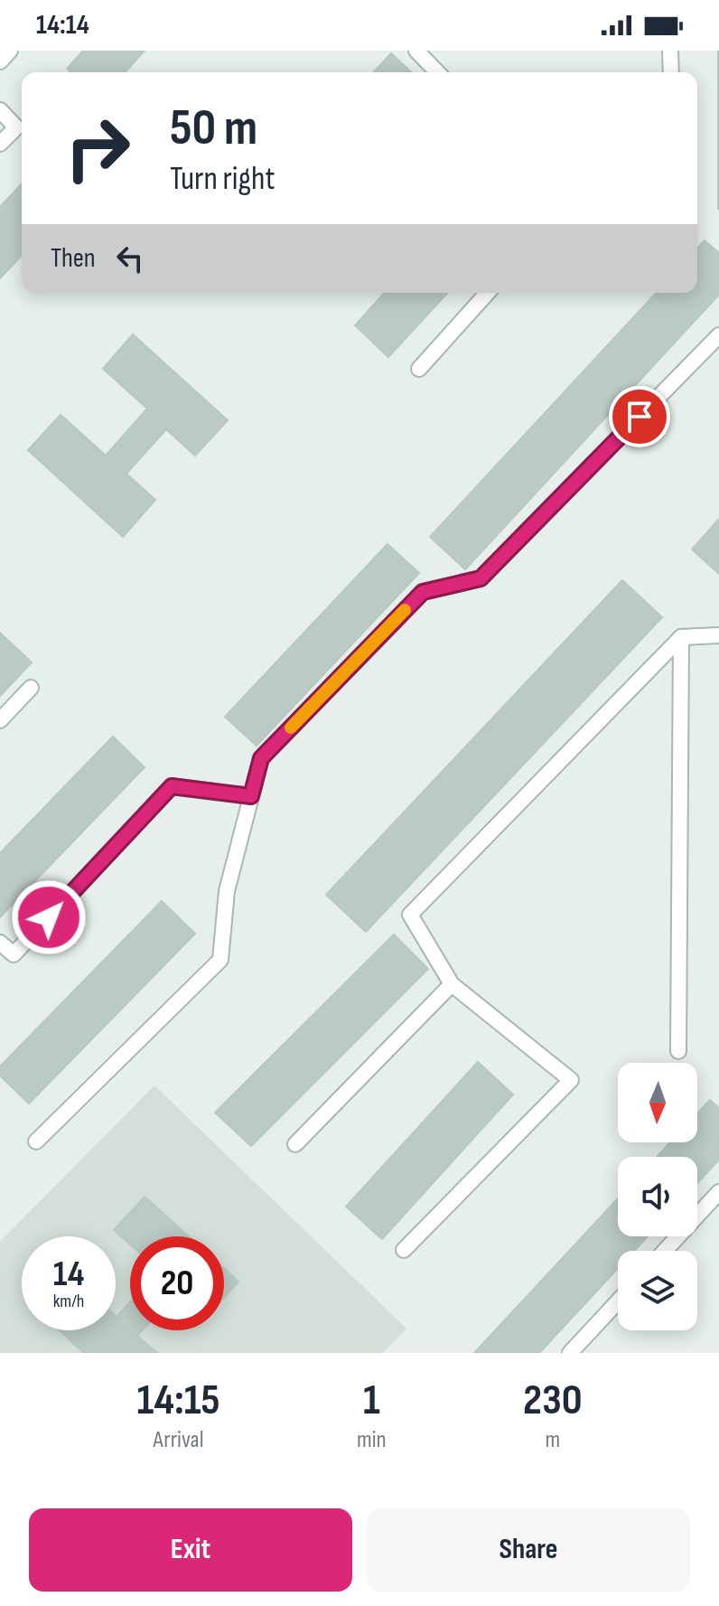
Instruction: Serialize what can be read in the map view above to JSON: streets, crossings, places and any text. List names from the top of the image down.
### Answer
{
  "north": "bottom",
  "page": {
    "status": "14:14",
    "turn": ["50 m", "Turn right"],
    "then": "Then",
    "speed": "14 km/h",
    "limit": "20",
    "eta": [
      "14:15",
      "Arrival",
      "1",
      "min",
      "230",
      "m"
    ],
    "buttons": ["Exit", "Share"]
  }
}
